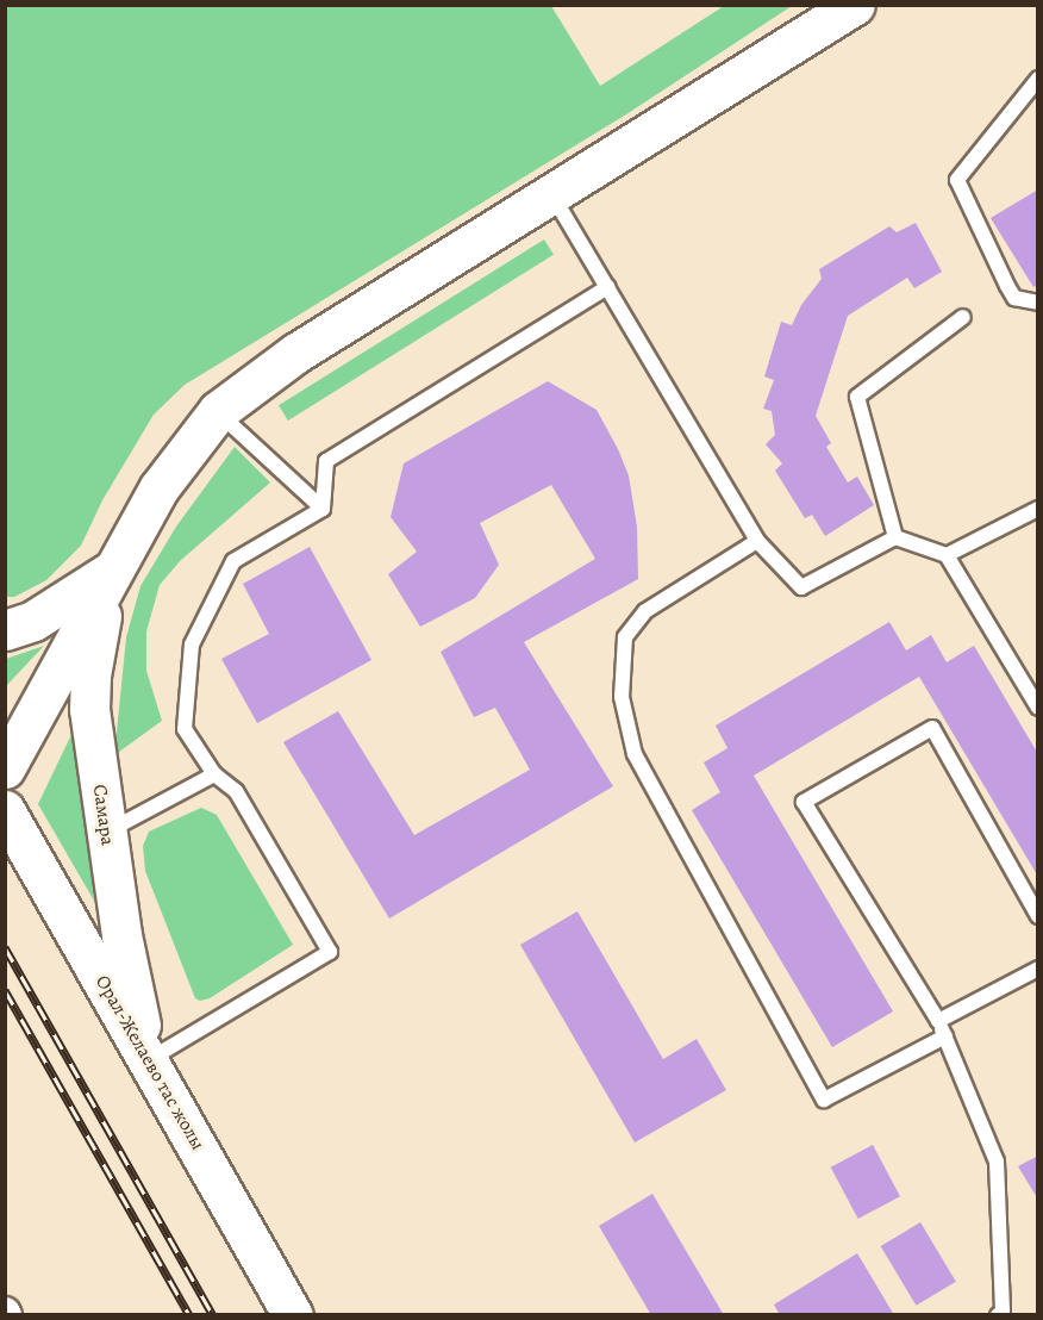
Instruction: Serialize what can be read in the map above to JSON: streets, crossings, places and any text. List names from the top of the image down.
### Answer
{
  "streets": {
    "main road": ["Самара", "Орал-Желаево тас жолы"]
  },
  "crossings": [
    ["Самара", "Орал-Желаево тас жолы"]
  ]
}
